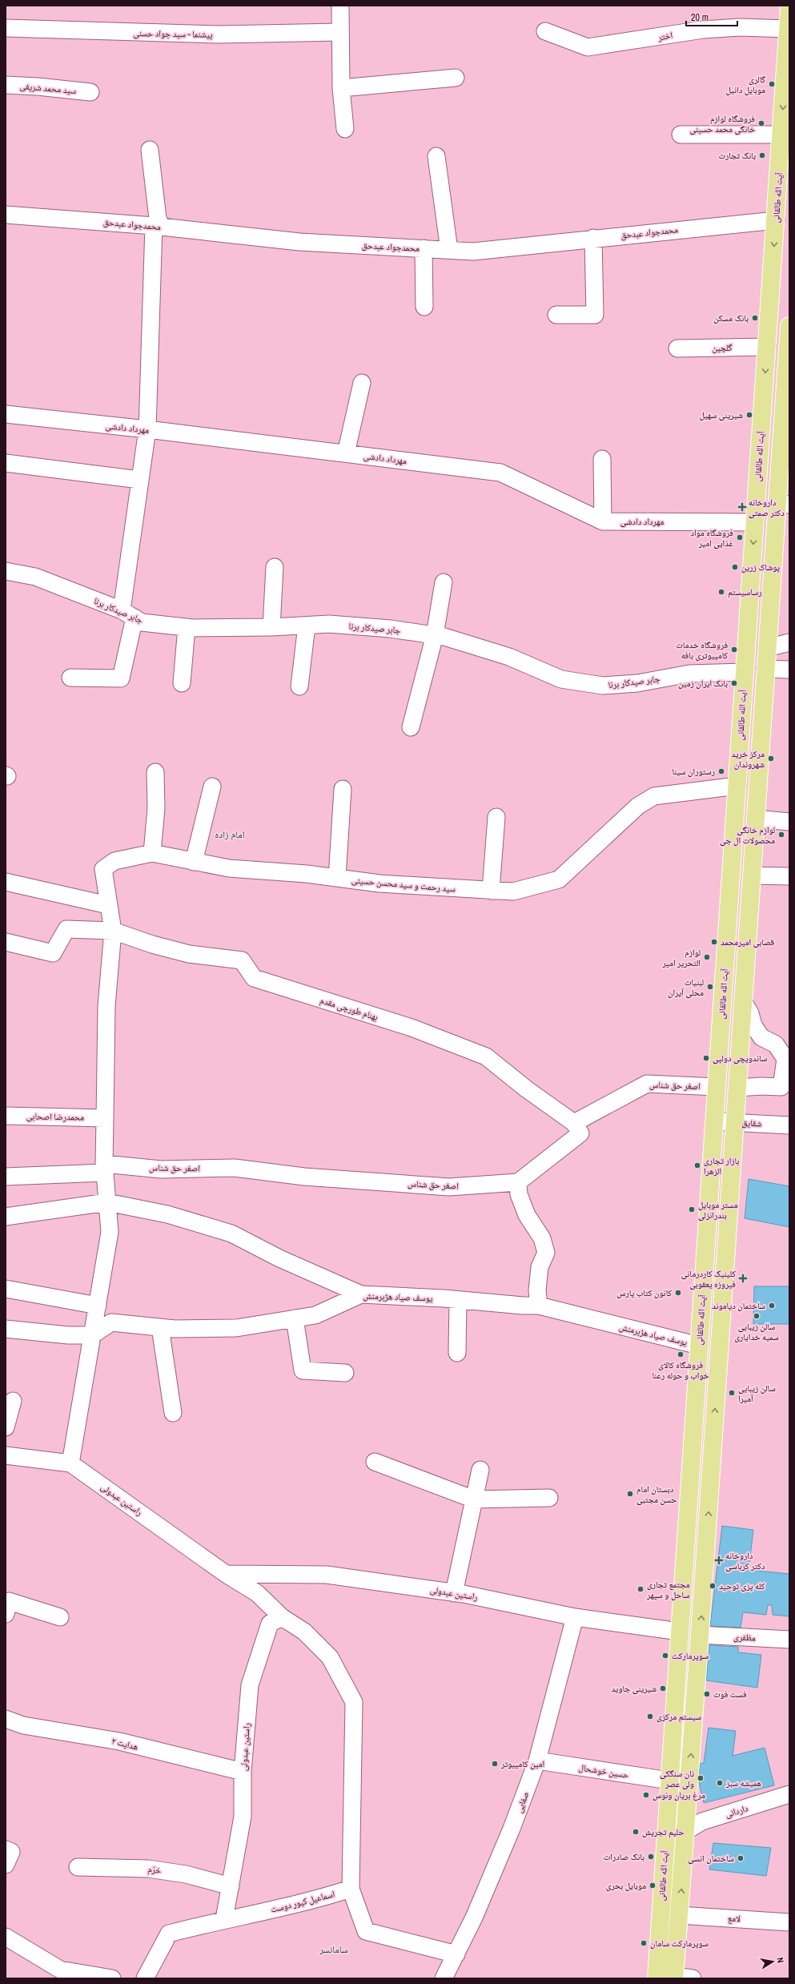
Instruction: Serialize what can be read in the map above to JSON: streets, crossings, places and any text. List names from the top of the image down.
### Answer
{
  "streets": {
    "main road": ["آیت الله طالقانی"],
    "street": [
      "پیشنما - سید جواد حسنی",
      "اختر",
      "سید محمد شریفی",
      "محمدجواد عبدحق",
      "گلچین",
      "مهرداد دادشی",
      "جابر صیدکار برنا",
      "سید رحمت و سید محسن حسینی",
      "بهنام طورچی مقدم",
      "اصغر حق شناس",
      "محمدرضا اصحابی",
      "شقایق",
      "یوسف صیاد هژبرمنش",
      "راستین عبدولی",
      "مظفری",
      "هدایت ۲",
      "حسین خوشحال",
      "صفایی",
      "داردانی",
      "خرّم",
      "اسماعیل کپور دوست",
      "لامع"
    ]
  },
  "crossings": [
    ["اختر", "آیت الله طالقانی"],
    ["آیت الله طالقانی", "محمدجواد عبدحق"],
    ["آیت الله طالقانی", "گلچین"],
    ["آیت الله طالقانی", "مهرداد دادشی"],
    ["آیت الله طالقانی", "جابر صیدکار برنا"],
    ["آیت الله طالقانی", "سید رحمت و سید محسن حسینی"],
    ["آیت الله طالقانی", "اصغر حق شناس"],
    ["آیت الله طالقانی", "شقایق"],
    ["آیت الله طالقانی", "یوسف صیاد هژبرمنش"],
    ["آیت الله طالقانی", "راستین عبدولی"],
    ["آیت الله طالقانی", "حسین خوشحال"],
    ["سید رحمت و سید محسن حسینی", "بهنام طورچی مقدم"],
    ["سید رحمت و سید محسن حسینی", "اصغر حق شناس"],
    ["سید رحمت و سید محسن حسینی", "محمدرضا اصحابی"],
    ["سید رحمت و سید محسن حسینی", "یوسف صیاد هژبرمنش"],
    ["سید رحمت و سید محسن حسینی", "راستین عبدولی"],
    ["بهنام طورچی مقدم", "اصغر حق شناس"],
    ["راستین عبدولی", "هدایت ۲"],
    ["راستین عبدولی", "صفایی"],
    ["راستین عبدولی", "خرّم"],
    ["راستین عبدولی", "اسماعیل کپور دوست"],
    ["حسین خوشحال", "صفایی"]
  ],
  "districts": ["امام زاده", "سامانسر"],
  "places": {
    "other": [
      "گالری موبایل دانیل",
      "فروشگاه لوازم خانگی محمد حسینی",
      "بانک تجارت",
      "بانک مسکن",
      "شیرینی سهیل",
      "فروشگاه مواد غذایی امیر",
      "پوشاک زرین",
      "رساسیستم",
      "فروشگاه خدمات کامپیوتری بافه",
      "بانک ایران زمین",
      "مرکز خرید شهروندان",
      "رستوران سینا",
      "لوازم خانگی محصولات ال جی",
      "قصابی امیرمحمد",
      "لوازم التحریر امیر",
      "لبنیات محلی آیران",
      "ساندویچی دولپی",
      "بازار تجاری الزهرا",
      "مستر موبایل بندرانزلی",
      "کانون کتاب پارس",
      "ساختمان دیاموند",
      "سالن زیبایی سمیه خدایاری",
      "فروشگاه کالای خواب و حوله رعنا",
      "سالن زیبایی آمیرا",
      "دبستان امام حسن مجتبی",
      "کله پزی توحید",
      "مجتمع تجاری ساحل و سپهر",
      "سوپرمارکت",
      "شیرینی جاوید",
      "فست فوت",
      "سیستم مرکزی",
      "امین کامپیوتر",
      "نان سنگکی ولی عصر",
      "همیشه سبز",
      "مرغ بریان ونوس",
      "حلیم تجریش",
      "بانک صادرات",
      "ساختمان انسی",
      "موبایل بحری",
      "سوپرمارکت سامان"
    ],
    "health": ["داروخانه دکتر صمتی", "کلینیک کاردرمانی فیروزه یعقوبی", "داروخانه دکتر کرباسی"]
  },
  "scale_bar": "20 m",
  "north": "right"
}
